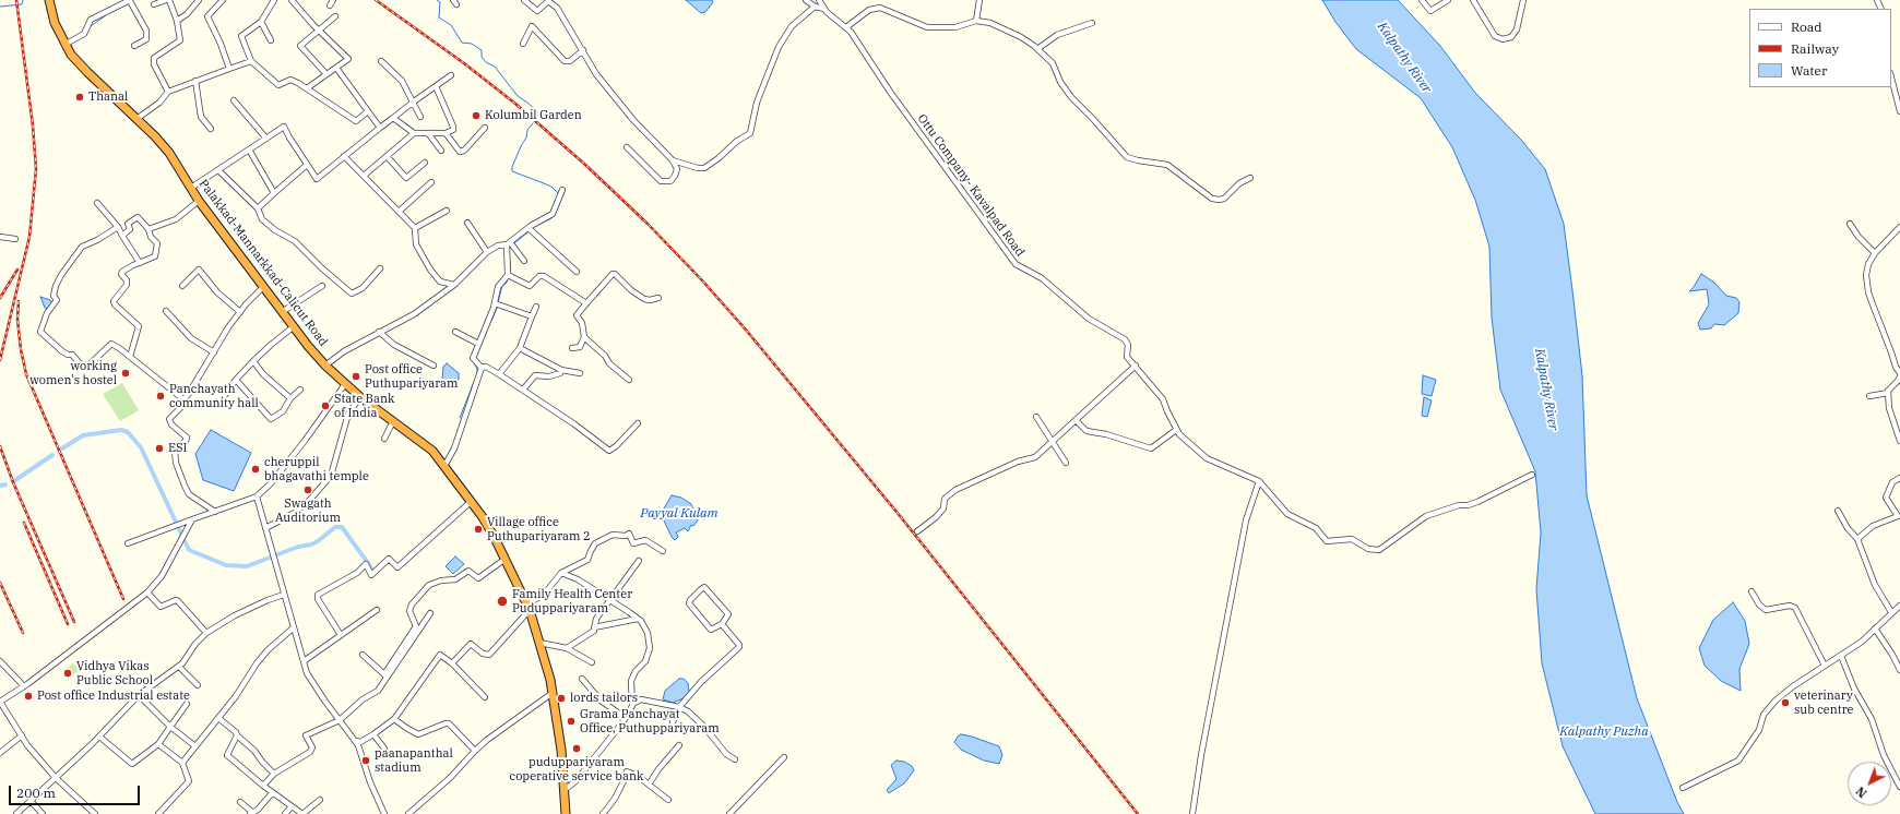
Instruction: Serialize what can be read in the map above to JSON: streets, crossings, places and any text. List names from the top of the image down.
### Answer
{
  "streets": {
    "highway": ["Palakkad-Mannarkkad-Calicut Road"],
    "street": ["Ottu Company- Kavalpad Road"]
  },
  "water": ["Kalpathy River", "Payyal Kulam", "Kalpathy Puzha"],
  "places": [
    "Thanal",
    "Kolumbil Garden",
    "working women's hostel",
    "Post office Puthupariyaram",
    "Panchayath community hall",
    "State Bank of India",
    "ESI",
    "cheruppil bhagavathi temple",
    "Swagath Auditorium",
    "Village office Puthupariyaram 2",
    "Family Health Center Puduppariyaram",
    "Vidhya Vikas Public School",
    "Post office Industrial estate",
    "lords tailors",
    "veterinary sub centre",
    "Grama Panchayat Office, Puthuppariyaram",
    "puduppariyaram coperative service bank",
    "paanapanthal stadium"
  ],
  "legend": ["Road", "Railway", "Water"],
  "scale_bar": "200 m",
  "north": "bottom left"
}
